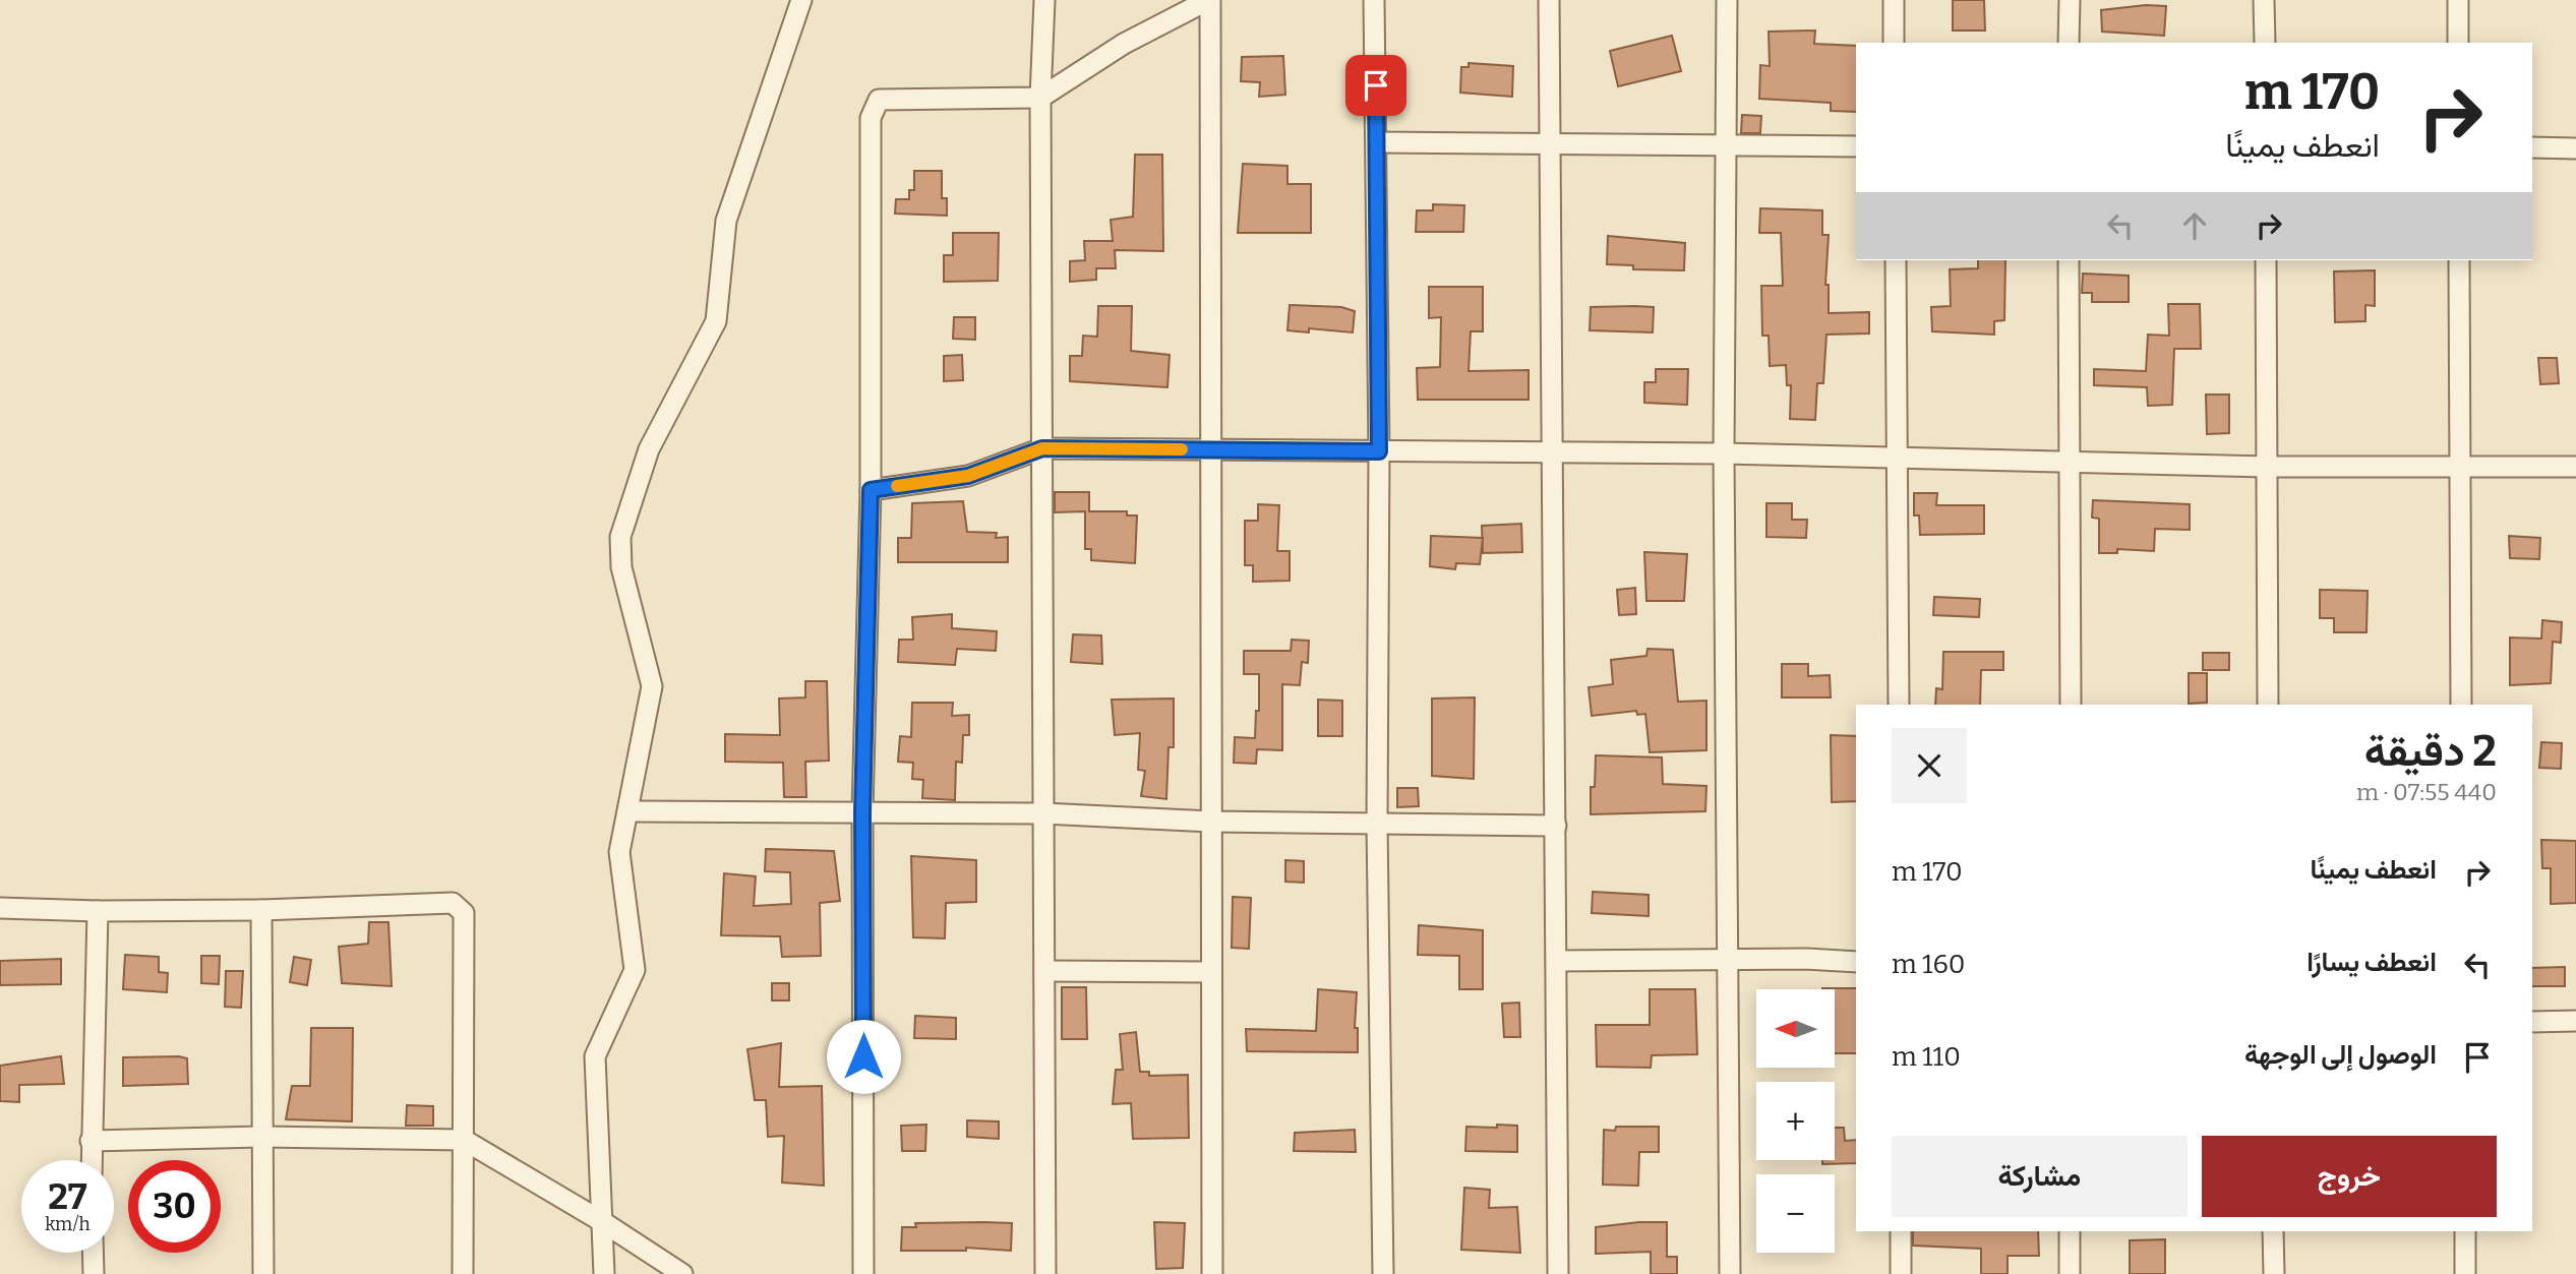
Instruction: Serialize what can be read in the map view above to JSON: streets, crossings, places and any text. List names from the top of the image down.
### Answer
{
  "north": "left",
  "page": {
    "turn": ["170 m", "انعطف يمينًا"],
    "heading": ["2 دقيقة", "440 m · 07:55"],
    "list": [
      {
        "name": "انعطف يمينًا",
        "value": "170 m"
      },
      {
        "name": "انعطف يسارًا",
        "value": "160 m"
      },
      {
        "name": "الوصول إلى الوجهة",
        "value": "110 m"
      }
    ],
    "map_buttons": ["+", "−"],
    "buttons": ["خروج", "مشاركة"],
    "speed": "27 km/h",
    "limit": "30"
  }
}
